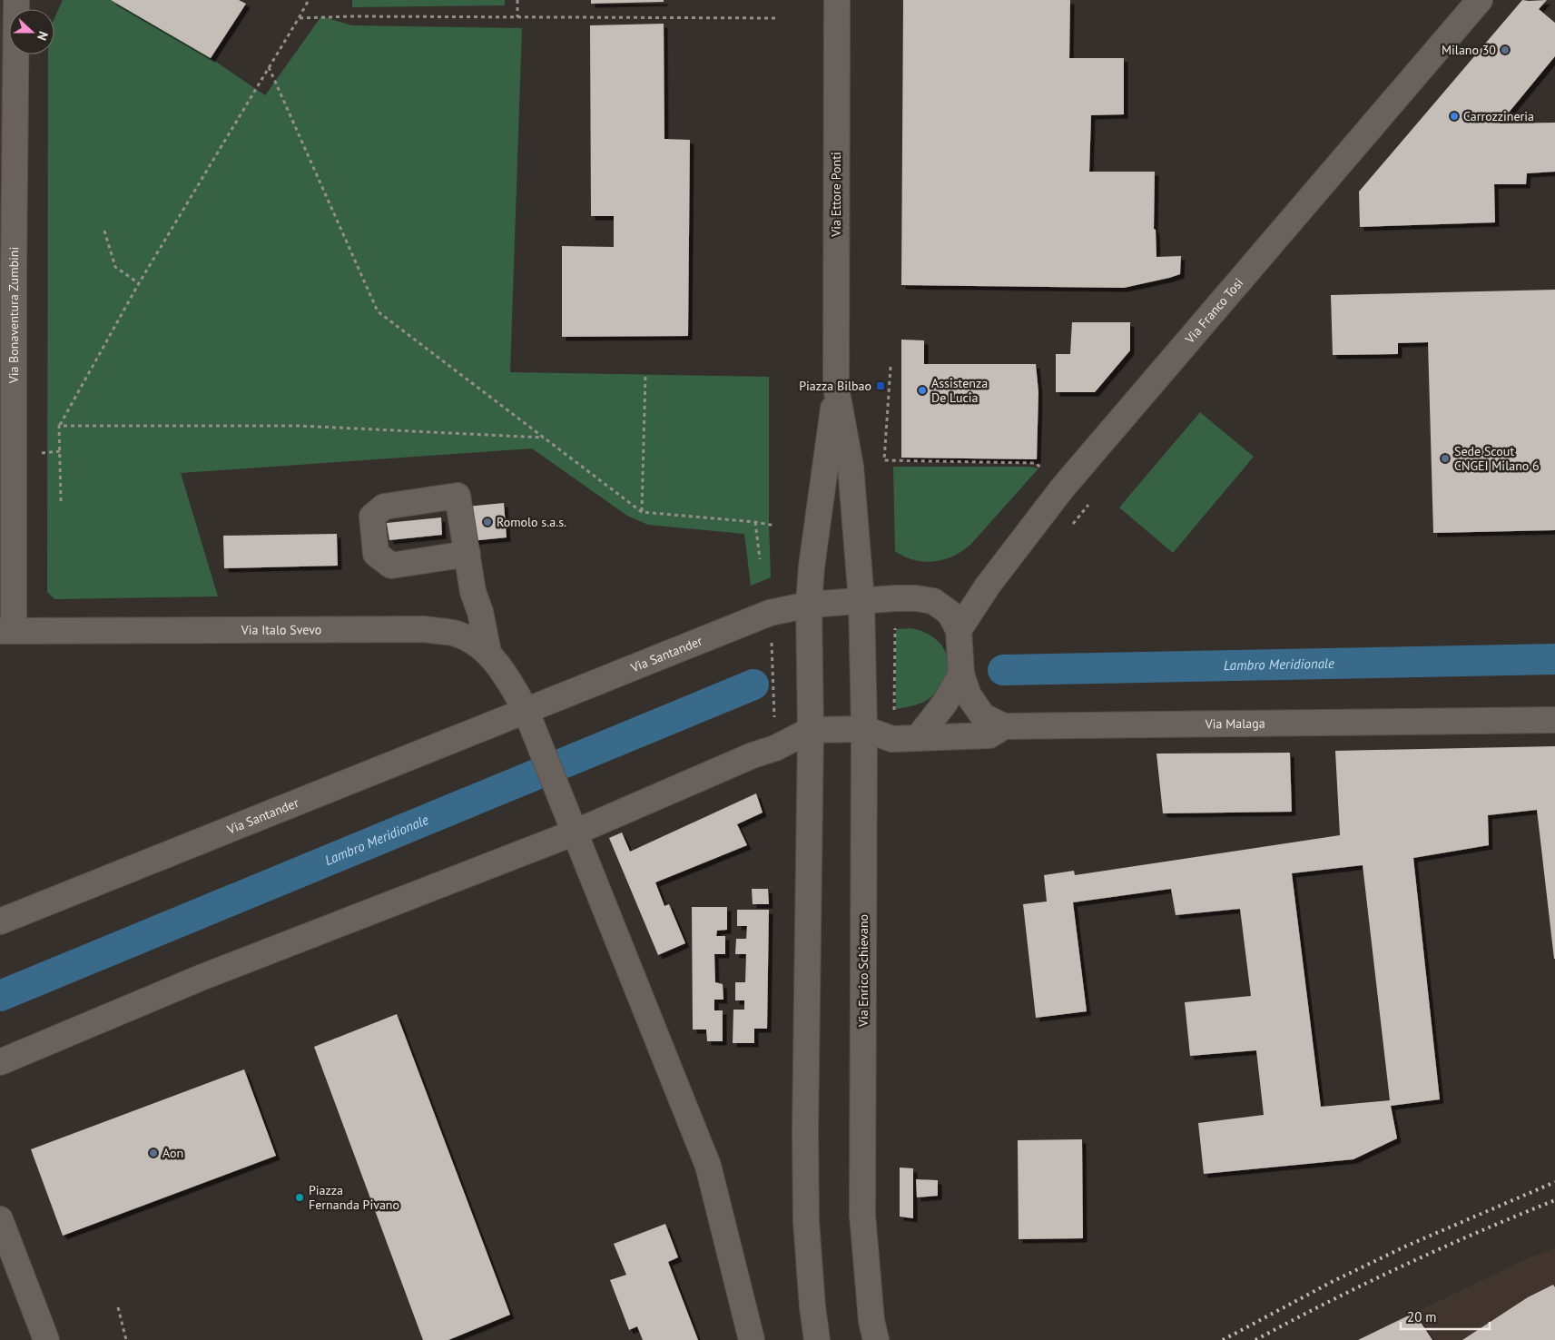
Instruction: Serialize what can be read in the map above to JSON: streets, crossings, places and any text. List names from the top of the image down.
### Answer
{
  "streets": {
    "street": [
      "Via Ettore Ponti",
      "Via Franco Tosi",
      "Via Bonaventura Zumbini",
      "Via Italo Svevo",
      "Via Santander",
      "Via Malaga",
      "Via Enrico Schievano"
    ]
  },
  "crossings": [
    ["Via Ettore Ponti", "Via Santander"],
    ["Via Ettore Ponti", "Via Enrico Schievano"],
    ["Via Bonaventura Zumbini", "Via Italo Svevo"],
    ["Via Italo Svevo", "Via Santander"]
  ],
  "water": ["Lambro Meridionale"],
  "places": {
    "other": [
      "Milano 30",
      "Carrozzineria",
      "Assistenza De Lucia",
      "Sede Scout CNGEI Milano 6",
      "Romolo s.a.s.",
      "Aon",
      "Piazza Fernanda Pivano"
    ],
    "transit": ["Piazza Bilbao"]
  },
  "scale_bar": "20 m",
  "north": "right"
}
